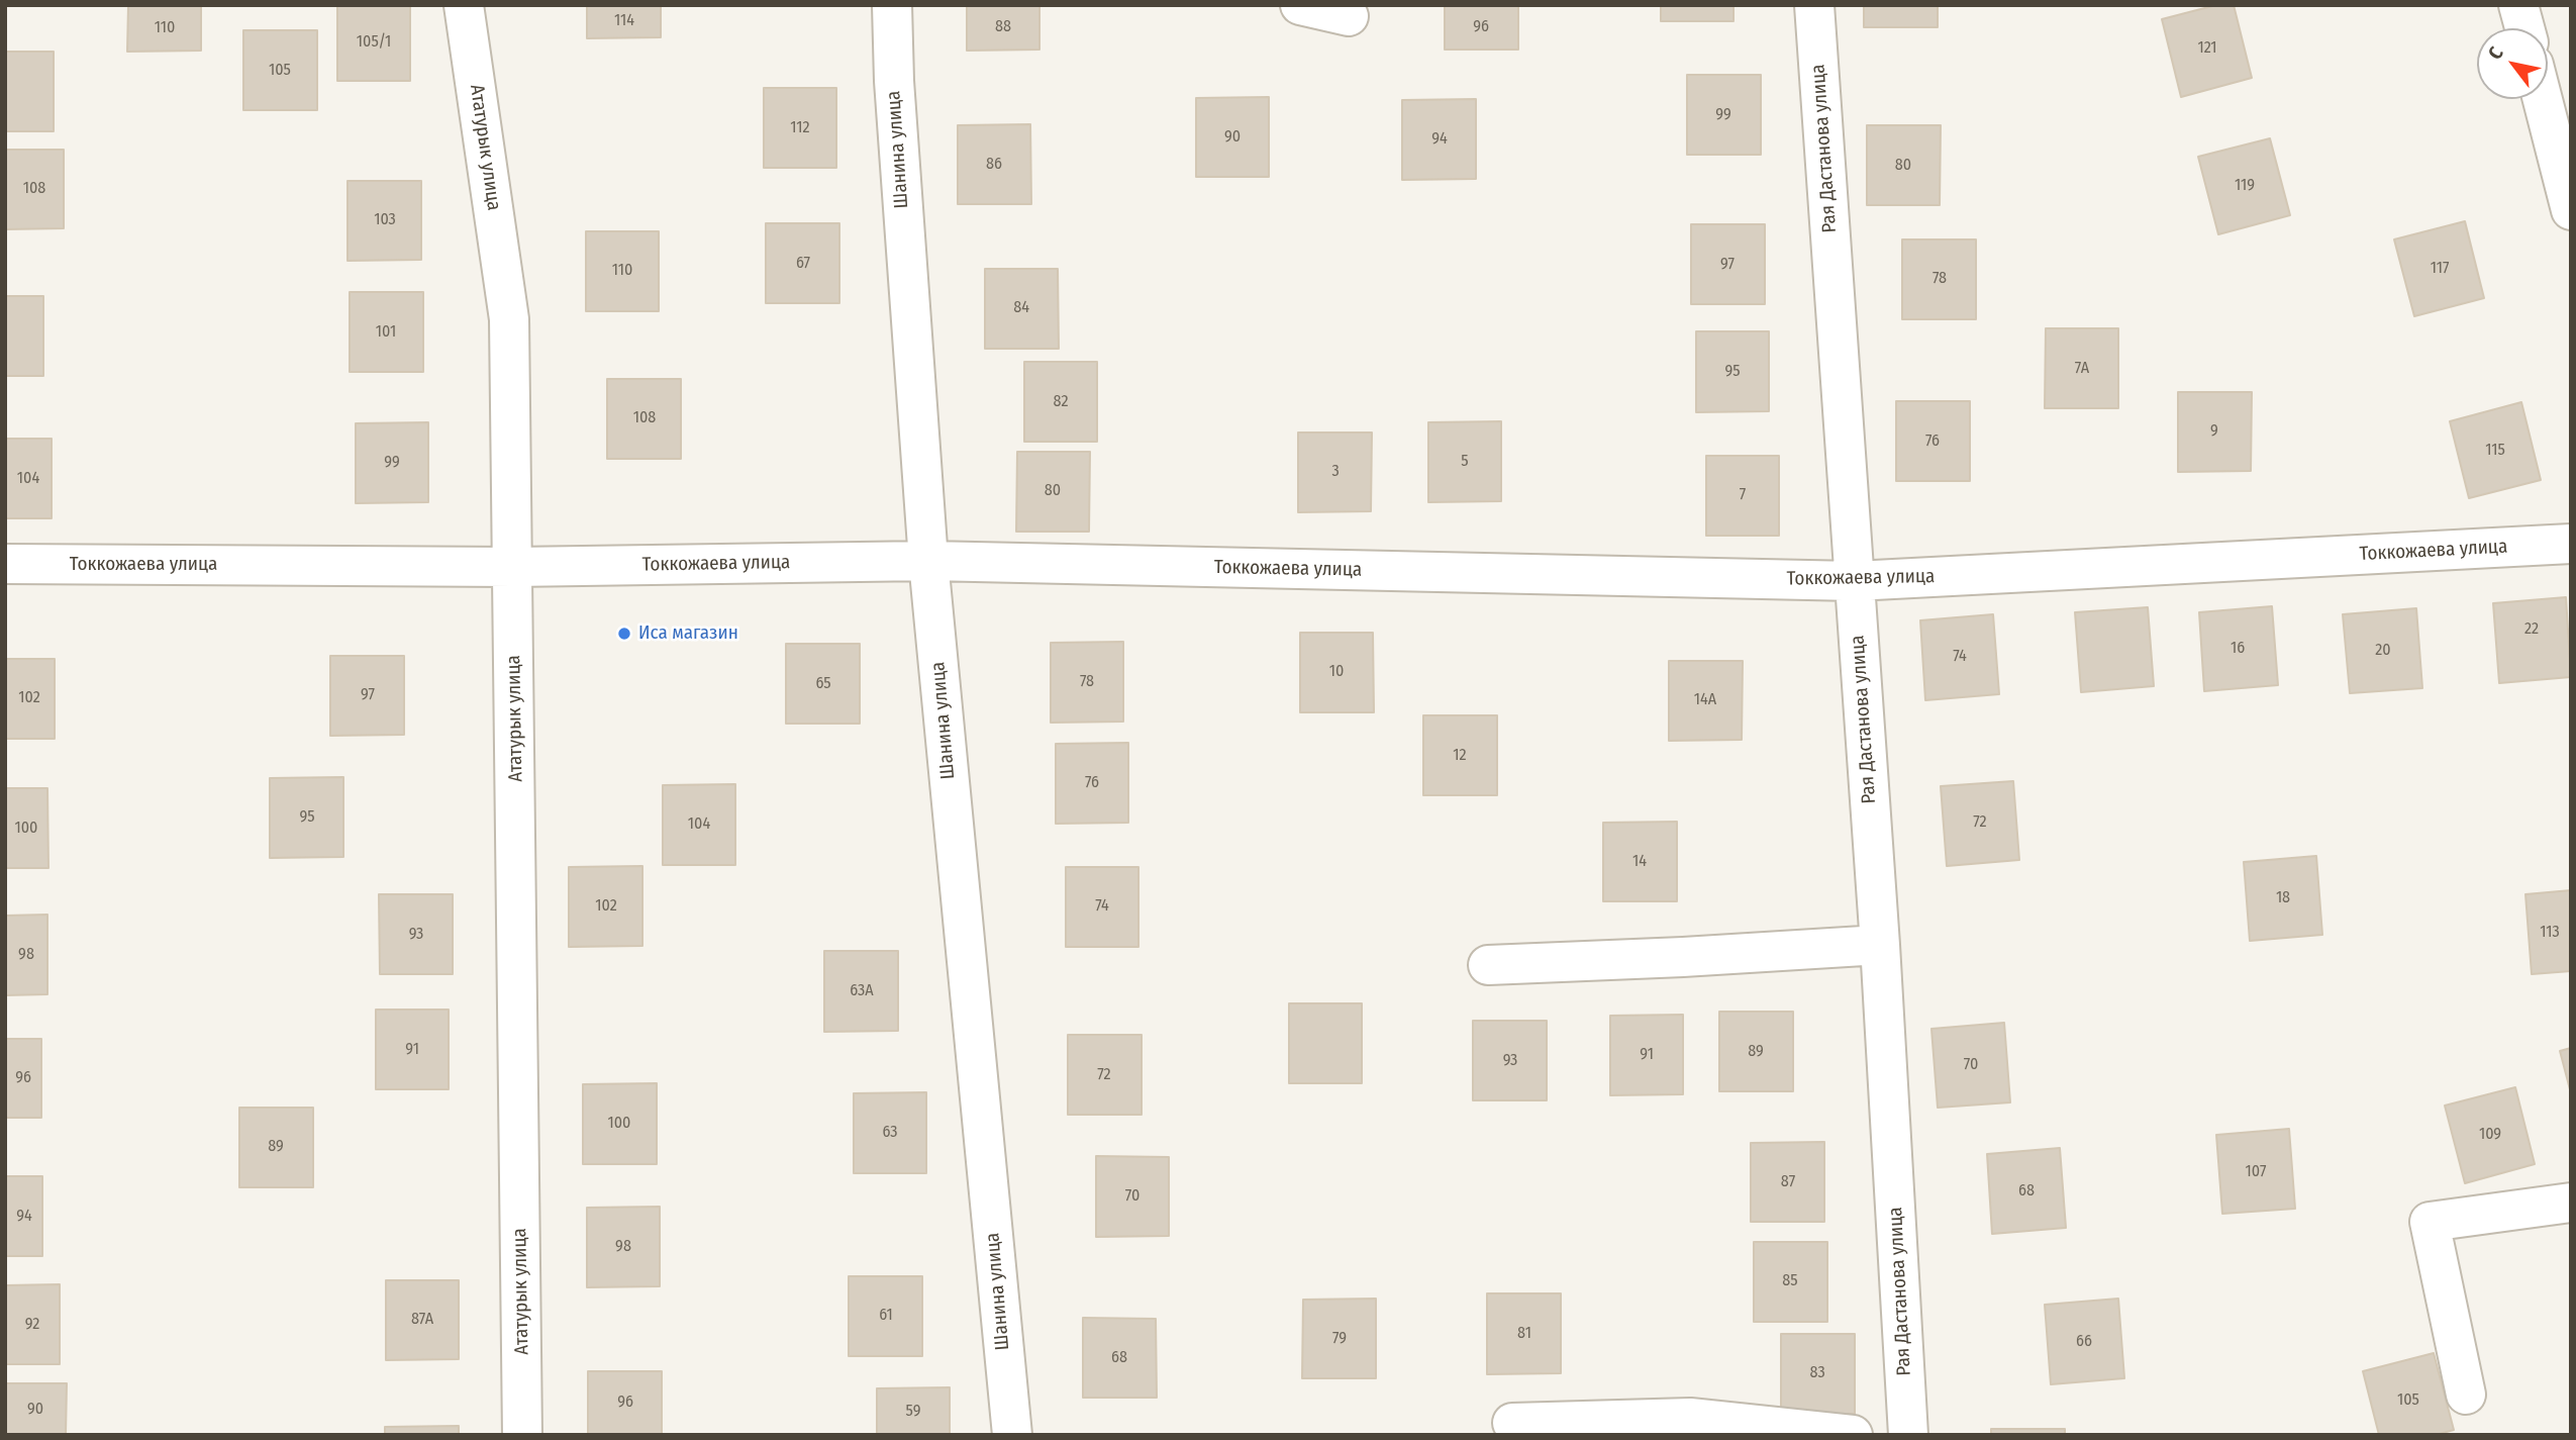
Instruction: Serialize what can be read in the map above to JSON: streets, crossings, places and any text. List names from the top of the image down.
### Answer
{
  "streets": {
    "street": [
      "Ататурык улица",
      "Рая Дастанова улица",
      "Шанина улица",
      "Токкожаева улица"
    ]
  },
  "crossings": [
    ["Ататурык улица", "Токкожаева улица"],
    ["Рая Дастанова улица", "Токкожаева улица"],
    ["Шанина улица", "Токкожаева улица"]
  ],
  "places": ["Иса магазин"],
  "house_numbers": [
    "114",
    "88",
    "96",
    "110",
    "105/1",
    "121",
    "105",
    "99",
    "112",
    "90",
    "94",
    "86",
    "80",
    "119",
    "108",
    "103",
    "67",
    "97",
    "117",
    "110",
    "78",
    "84",
    "101",
    "7А",
    "95",
    "82",
    "108",
    "9",
    "76",
    "115",
    "5",
    "99",
    "3",
    "104",
    "80",
    "7",
    "22",
    "16",
    "20",
    "74",
    "10",
    "78",
    "65",
    "97",
    "102",
    "14А",
    "12",
    "76",
    "95",
    "72",
    "104",
    "100",
    "14",
    "18",
    "102",
    "74",
    "113",
    "93",
    "98",
    "63А",
    "91",
    "89",
    "91",
    "93",
    "70",
    "72",
    "96",
    "100",
    "63",
    "109",
    "89",
    "107",
    "87",
    "68",
    "70",
    "94",
    "98",
    "85",
    "61",
    "87А",
    "92",
    "81",
    "79",
    "66",
    "68",
    "83",
    "105",
    "96",
    "90",
    "59"
  ],
  "north": "top left"
}
